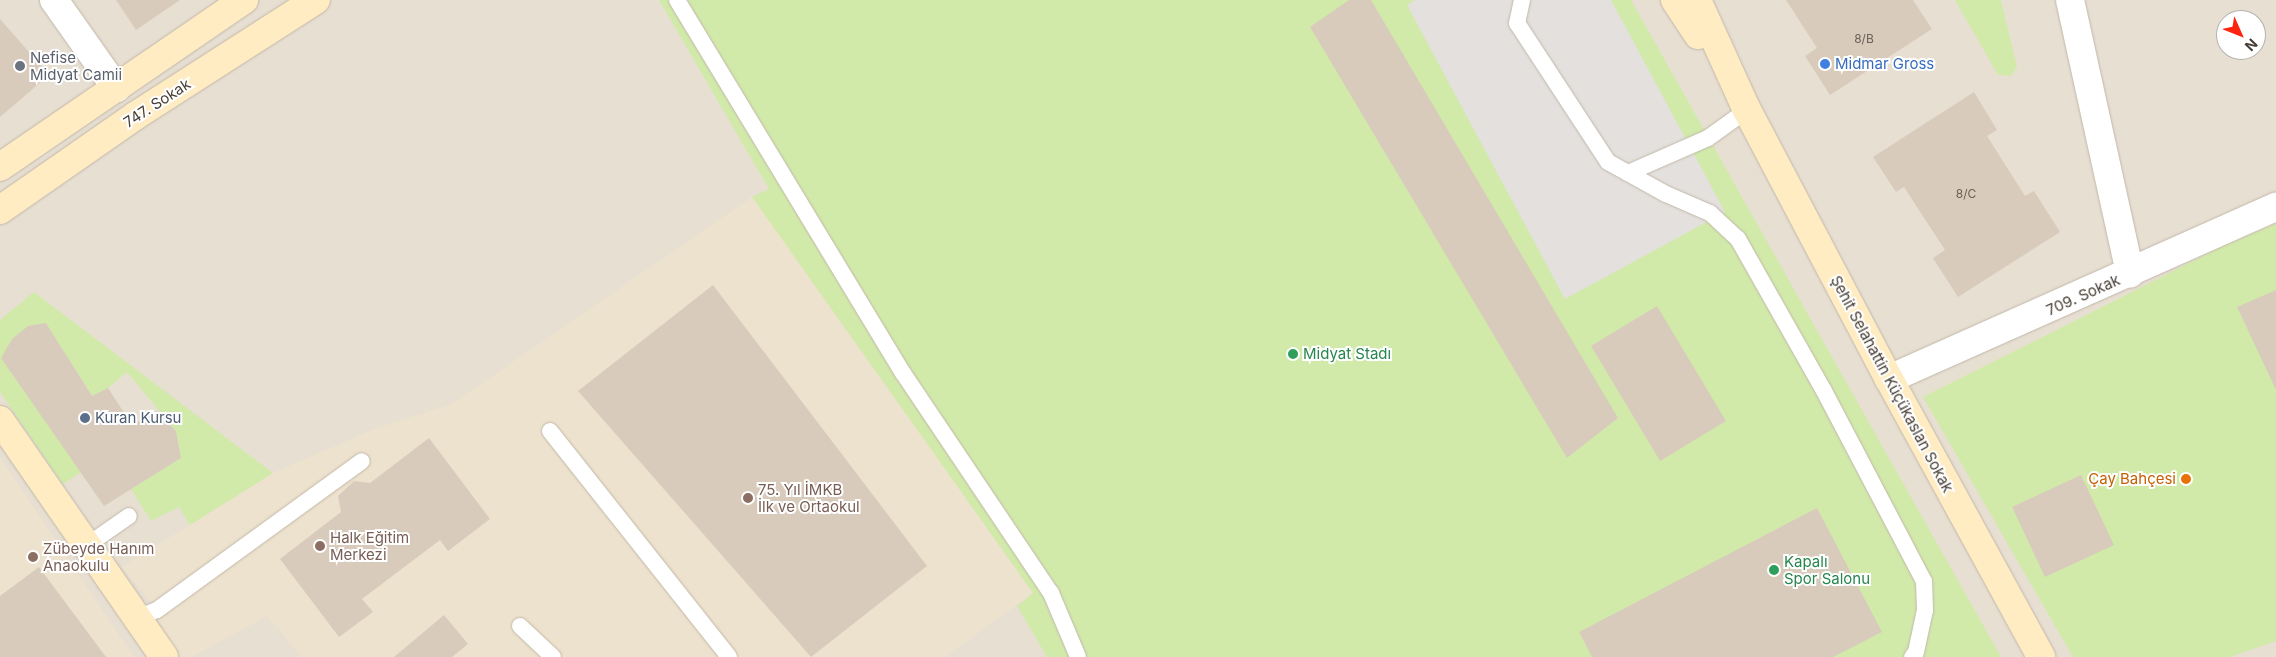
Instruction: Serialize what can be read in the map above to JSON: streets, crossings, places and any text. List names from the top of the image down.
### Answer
{
  "streets": {
    "street": ["747. Sokak", "709. Sokak", "Şehit Selahattin Küçükaslan Sokak"]
  },
  "crossings": [
    ["709. Sokak", "Şehit Selahattin Küçükaslan Sokak"]
  ],
  "places": [
    "Midmar Gross",
    "Nefise Midyat Camii",
    "Midyat Stadı",
    "Kuran Kursu",
    "Çay Bahçesi",
    "75. Yıl İMKB İlk ve Ortaokul",
    "Halk Eğitim Merkezi",
    "Zübeyde Hanım Anaokulu",
    "Kapalı Spor Salonu"
  ],
  "house_numbers": ["8/B", "8/C"],
  "north": "bottom right"
}
